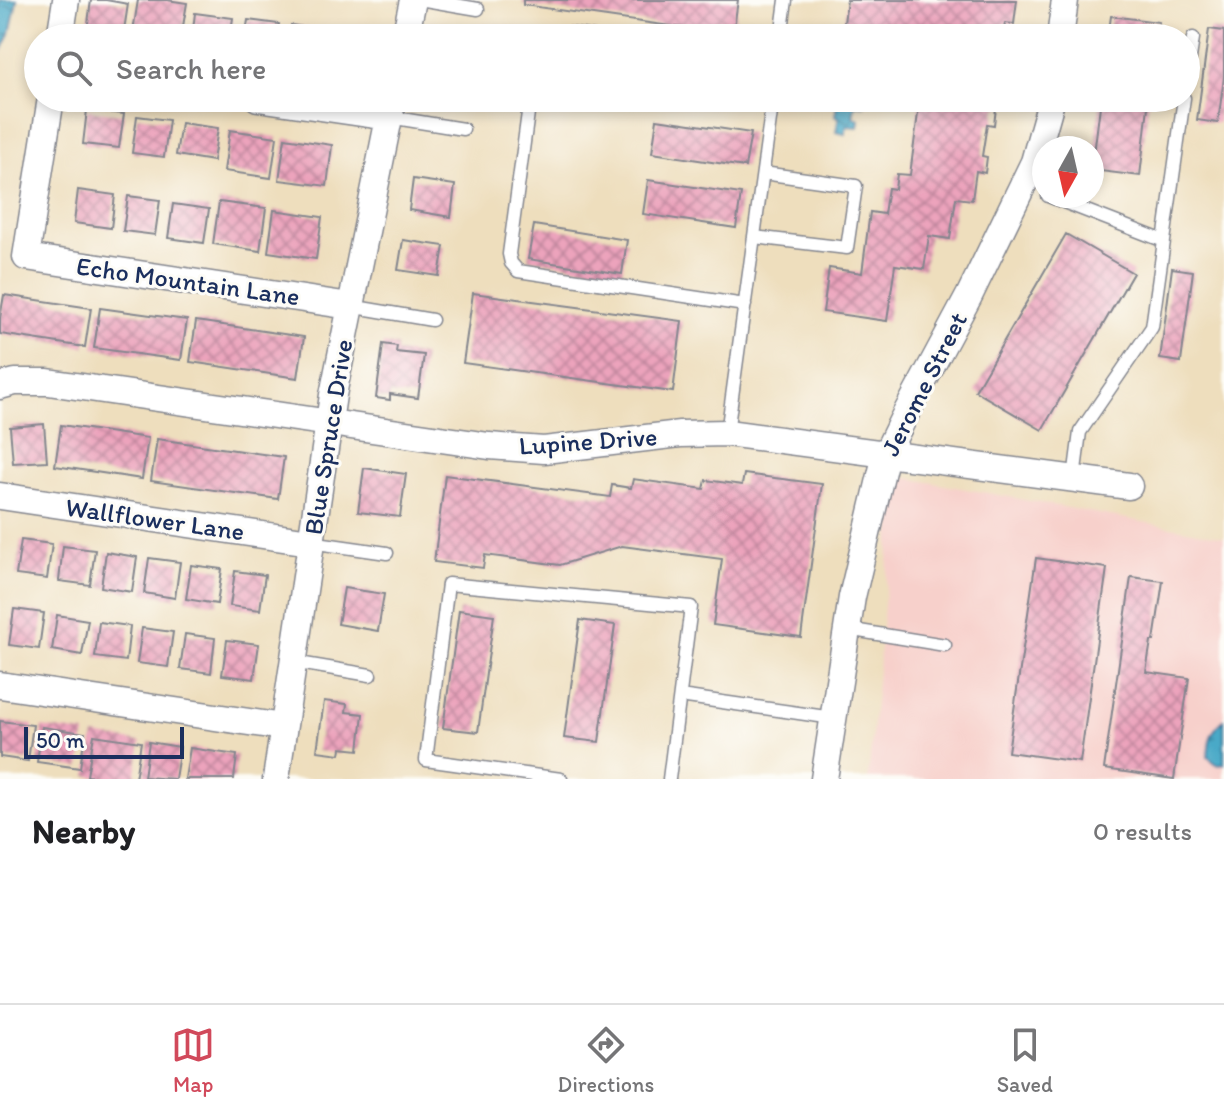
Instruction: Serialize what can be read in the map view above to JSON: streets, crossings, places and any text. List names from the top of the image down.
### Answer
{
  "streets": {
    "street": [
      "Echo Mountain Lane",
      "Jerome Street",
      "Blue Spruce Drive",
      "Lupine Drive",
      "Wallflower Lane"
    ]
  },
  "crossings": [
    ["Echo Mountain Lane", "Blue Spruce Drive"],
    ["Jerome Street", "Lupine Drive"],
    ["Blue Spruce Drive", "Lupine Drive"],
    ["Blue Spruce Drive", "Wallflower Lane"]
  ],
  "scale_bar": "50 m",
  "north": "bottom",
  "page": {
    "search": "Search here",
    "scale": "50 m",
    "heading": ["Nearby", "0 results"],
    "nav": ["Map", "Directions", "Saved"]
  }
}
